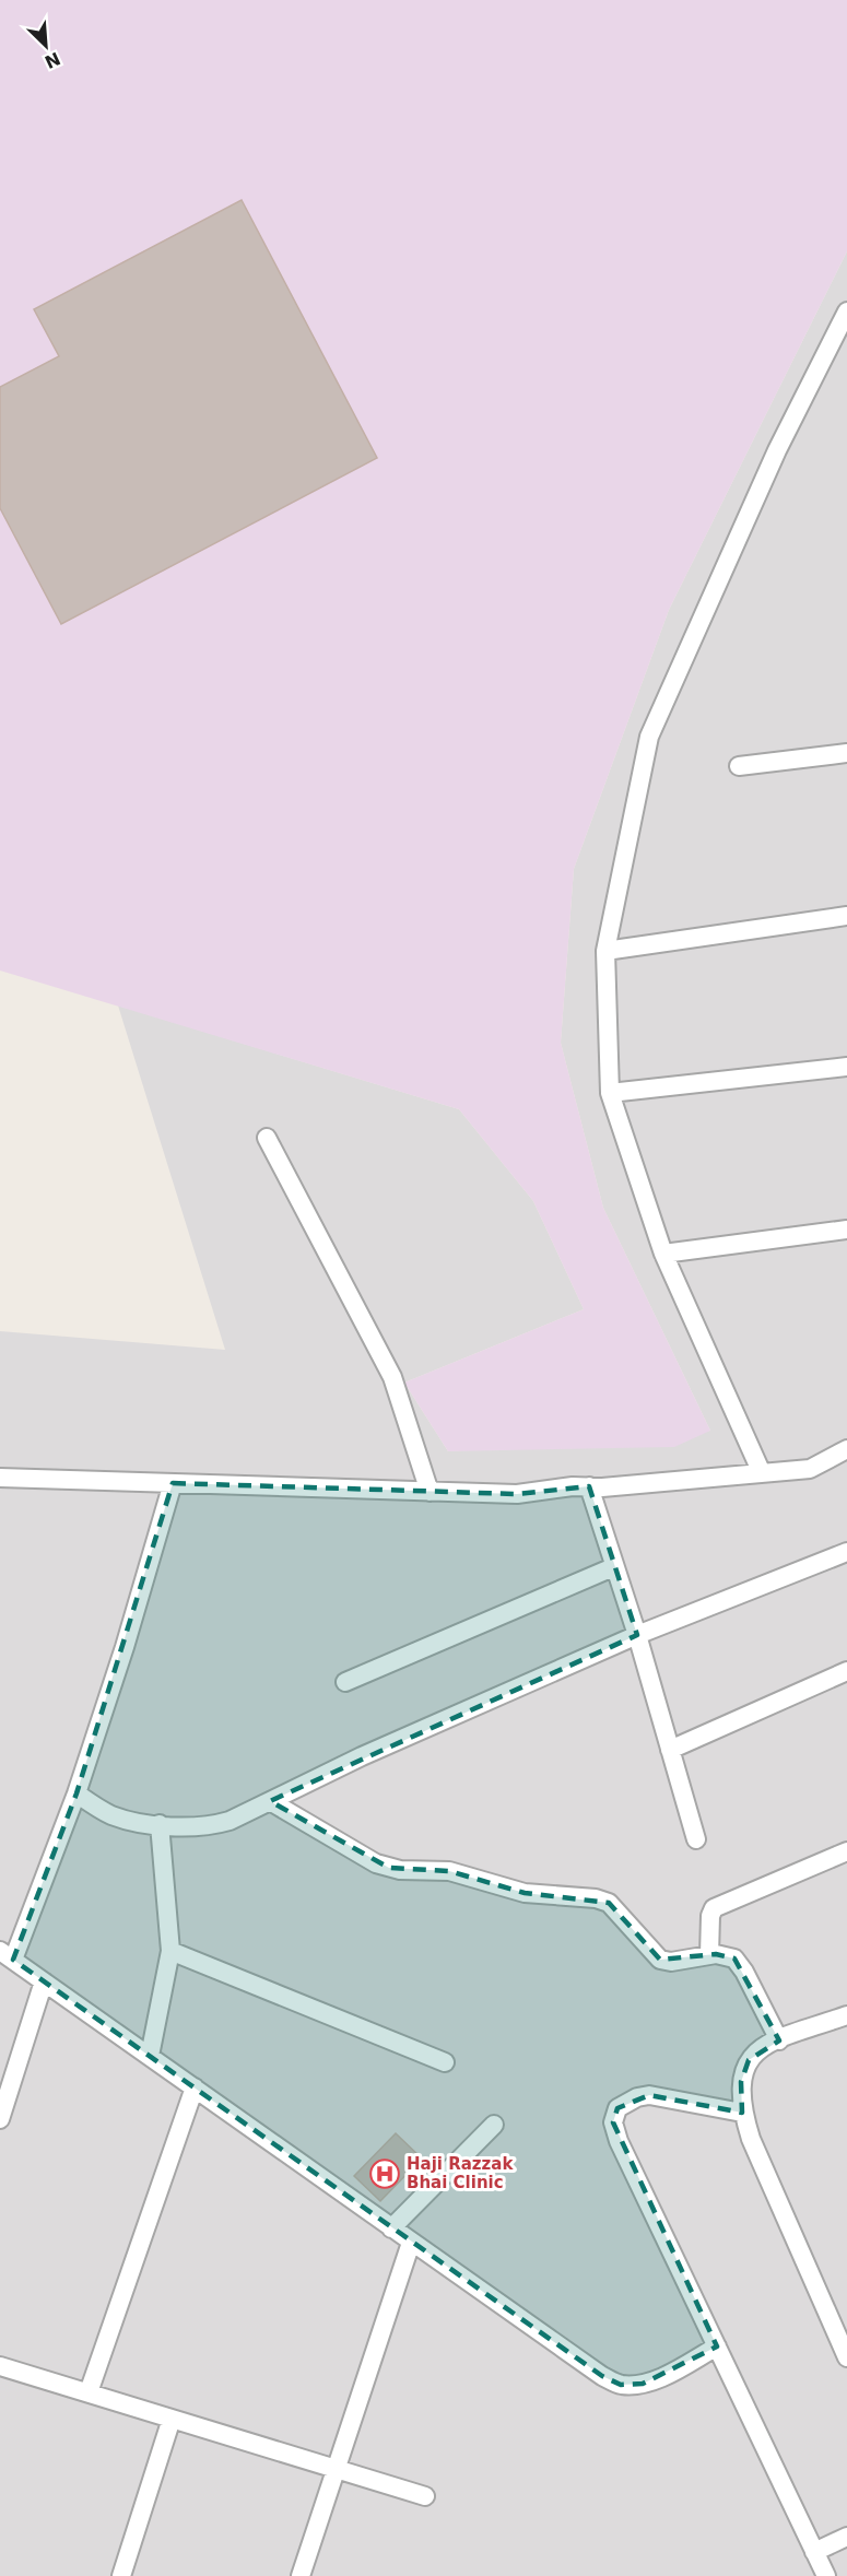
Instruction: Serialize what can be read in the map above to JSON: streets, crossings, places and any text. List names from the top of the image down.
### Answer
{
  "places": {
    "hospital": ["Haji Razzak Bhai Clinic"]
  },
  "north": "bottom right"
}
